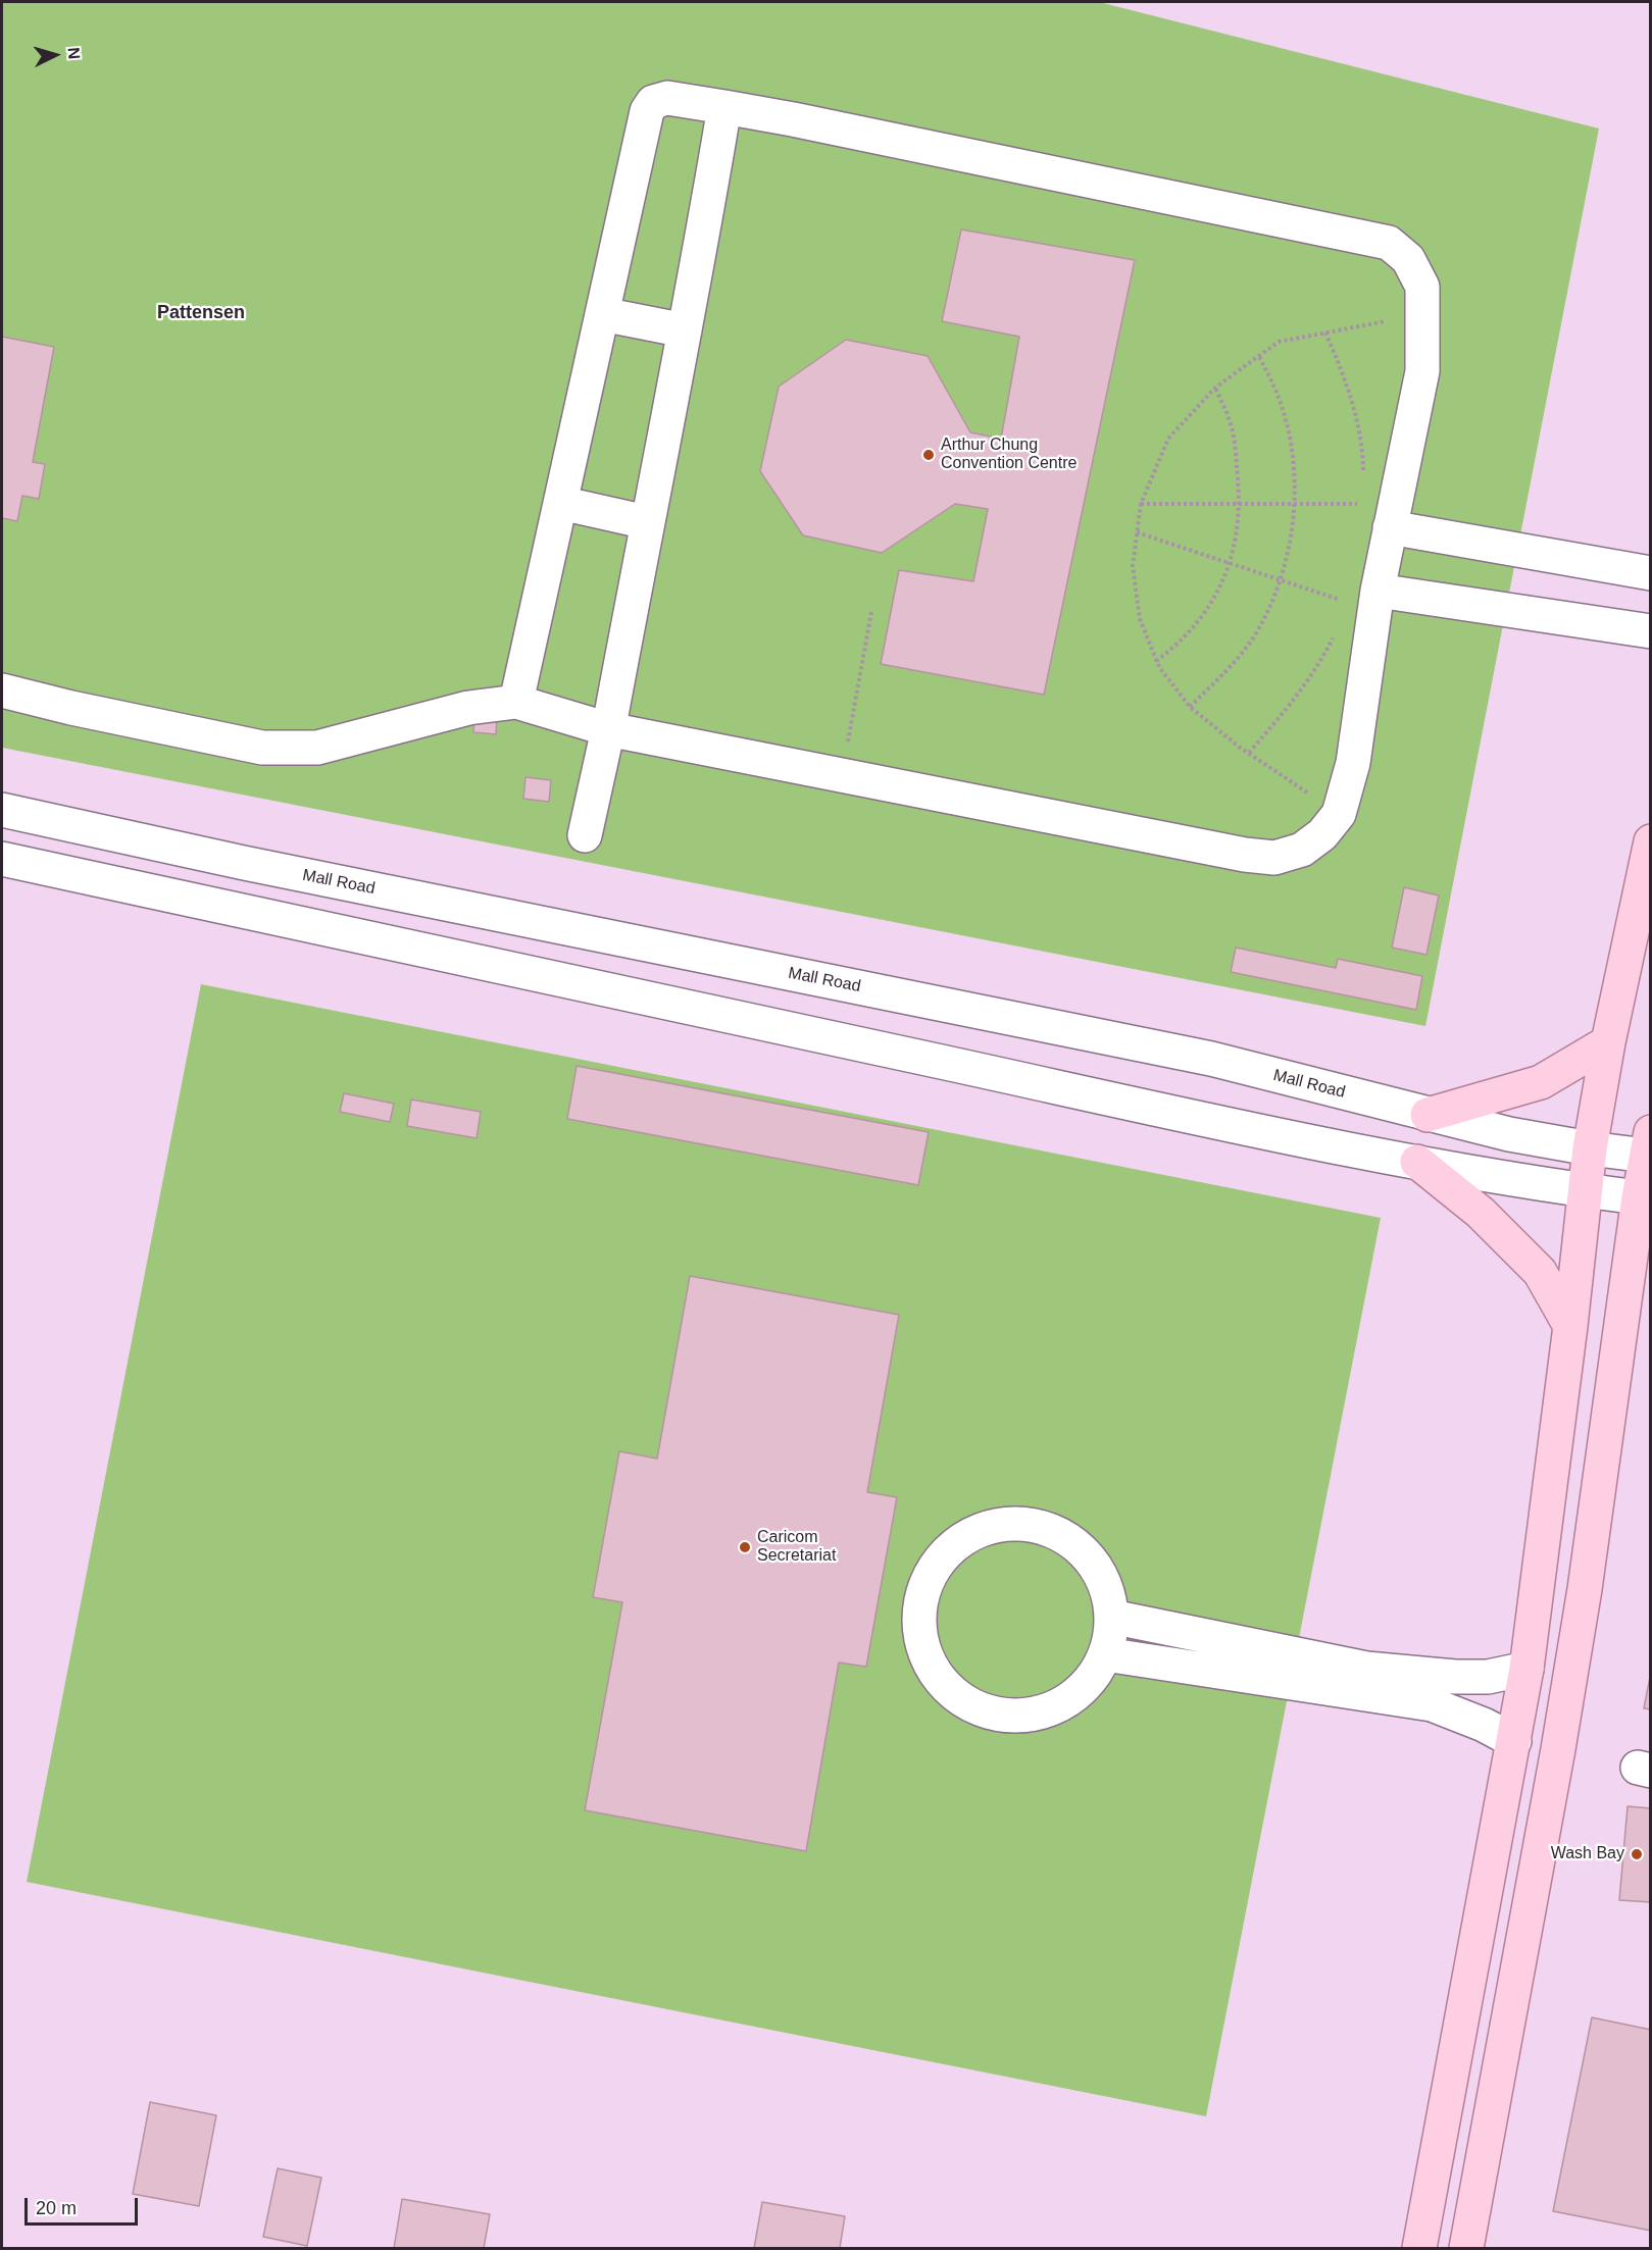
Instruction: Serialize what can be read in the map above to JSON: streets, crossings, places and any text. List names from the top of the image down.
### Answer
{
  "streets": {
    "street": ["Mall Road"]
  },
  "districts": ["Pattensen"],
  "places": ["Arthur Chung Convention Centre", "Caricom Secretariat", "Wash Bay"],
  "scale_bar": "20 m",
  "north": "right"
}
